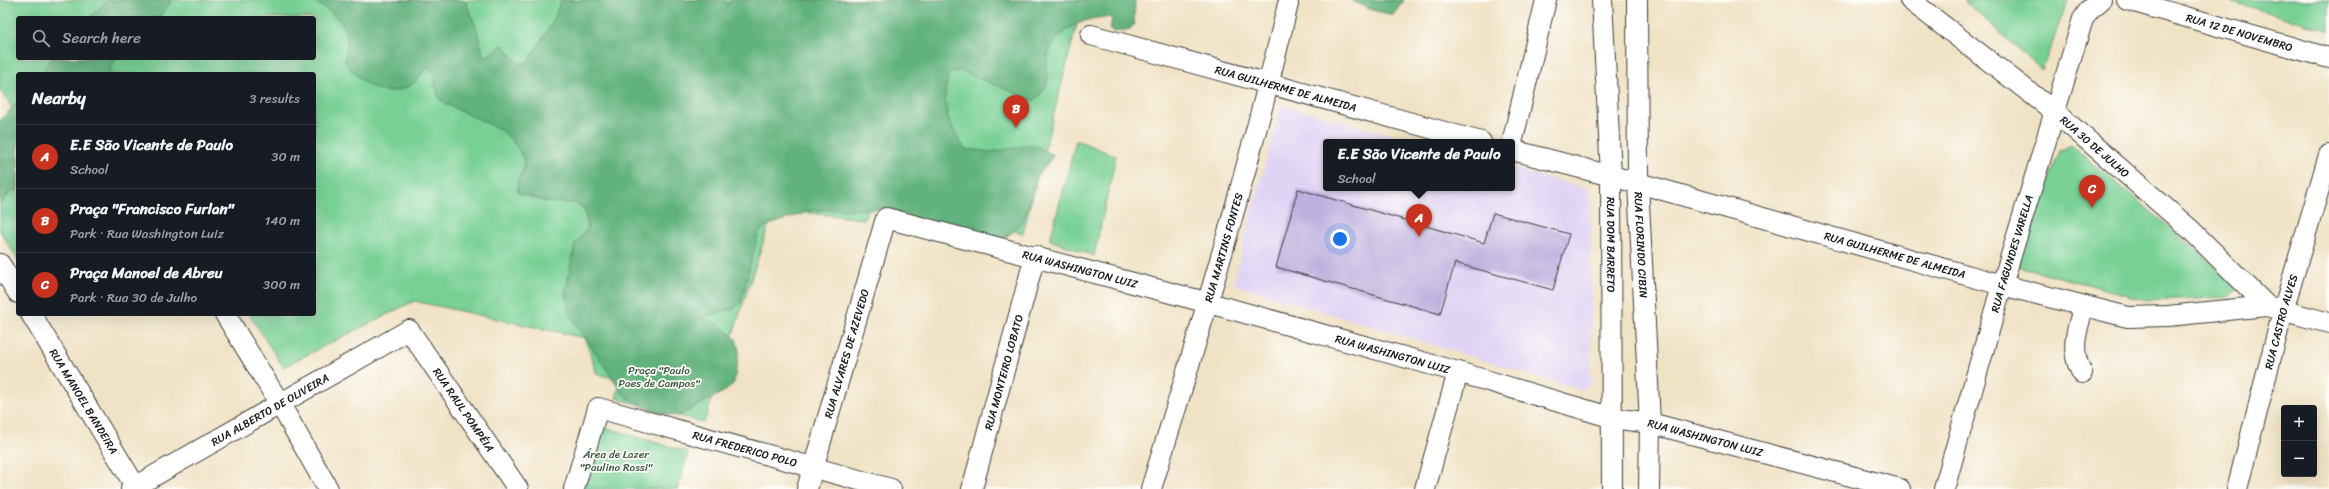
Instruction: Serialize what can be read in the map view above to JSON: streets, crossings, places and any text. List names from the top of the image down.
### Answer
{
  "streets": {
    "street": [
      "RUA 12 DE NOVEMBRO",
      "RUA GUILHERME DE ALMEIDA",
      "RUA 30 DE JULHO",
      "RUA DOM BARRETO",
      "RUA FLORINDO CIBIN",
      "RUA MARTINS FONTES",
      "RUA FAGUNDES VARELLA",
      "RUA WASHINGTON LUIZ",
      "RUA CASTRO ALVES",
      "RUA ALVARES DE AZEVEDO",
      "RUA MONTEIRO LOBATO",
      "RUA MANOEL BANDEIRA",
      "RUA RAUL POMPÉIA",
      "RUA ALBERTO DE OLIVEIRA",
      "RUA FREDERICO POLO"
    ]
  },
  "crossings": [
    ["RUA GUILHERME DE ALMEIDA", "RUA 30 DE JULHO"],
    ["RUA GUILHERME DE ALMEIDA", "RUA DOM BARRETO"],
    ["RUA GUILHERME DE ALMEIDA", "RUA FLORINDO CIBIN"],
    ["RUA GUILHERME DE ALMEIDA", "RUA MARTINS FONTES"],
    ["RUA GUILHERME DE ALMEIDA", "RUA FAGUNDES VARELLA"],
    ["RUA GUILHERME DE ALMEIDA", "RUA CASTRO ALVES"],
    ["RUA 30 DE JULHO", "RUA FAGUNDES VARELLA"],
    ["RUA 30 DE JULHO", "RUA CASTRO ALVES"],
    ["RUA DOM BARRETO", "RUA WASHINGTON LUIZ"],
    ["RUA FLORINDO CIBIN", "RUA WASHINGTON LUIZ"],
    ["RUA MARTINS FONTES", "RUA WASHINGTON LUIZ"],
    ["RUA WASHINGTON LUIZ", "RUA ALVARES DE AZEVEDO"],
    ["RUA WASHINGTON LUIZ", "RUA MONTEIRO LOBATO"],
    ["RUA ALVARES DE AZEVEDO", "RUA FREDERICO POLO"],
    ["RUA MANOEL BANDEIRA", "RUA ALBERTO DE OLIVEIRA"],
    ["RUA RAUL POMPÉIA", "RUA ALBERTO DE OLIVEIRA"]
  ],
  "parks": ["Praça \"Paulo Paes de Campos\"", "Área de Lazer \"Paulino Rossi\""],
  "page": {
    "search": "Search here",
    "heading": ["Nearby", "3 results"],
    "pins": ["B", "C", "A"],
    "list": [
      {
        "mark": "A",
        "name": "E.E São Vicente de Paulo",
        "note": "School",
        "value": "30 m"
      },
      {
        "mark": "B",
        "name": "Praça \"Francisco Furlan\"",
        "note": "Park · Rua Washington Luiz",
        "value": "140 m"
      },
      {
        "mark": "C",
        "name": "Praça Manoel de Abreu",
        "note": "Park · Rua 30 de Julho",
        "value": "300 m"
      }
    ],
    "popup": ["E.E São Vicente de Paulo", "School"],
    "map_buttons": ["+", "−"]
  }
}
